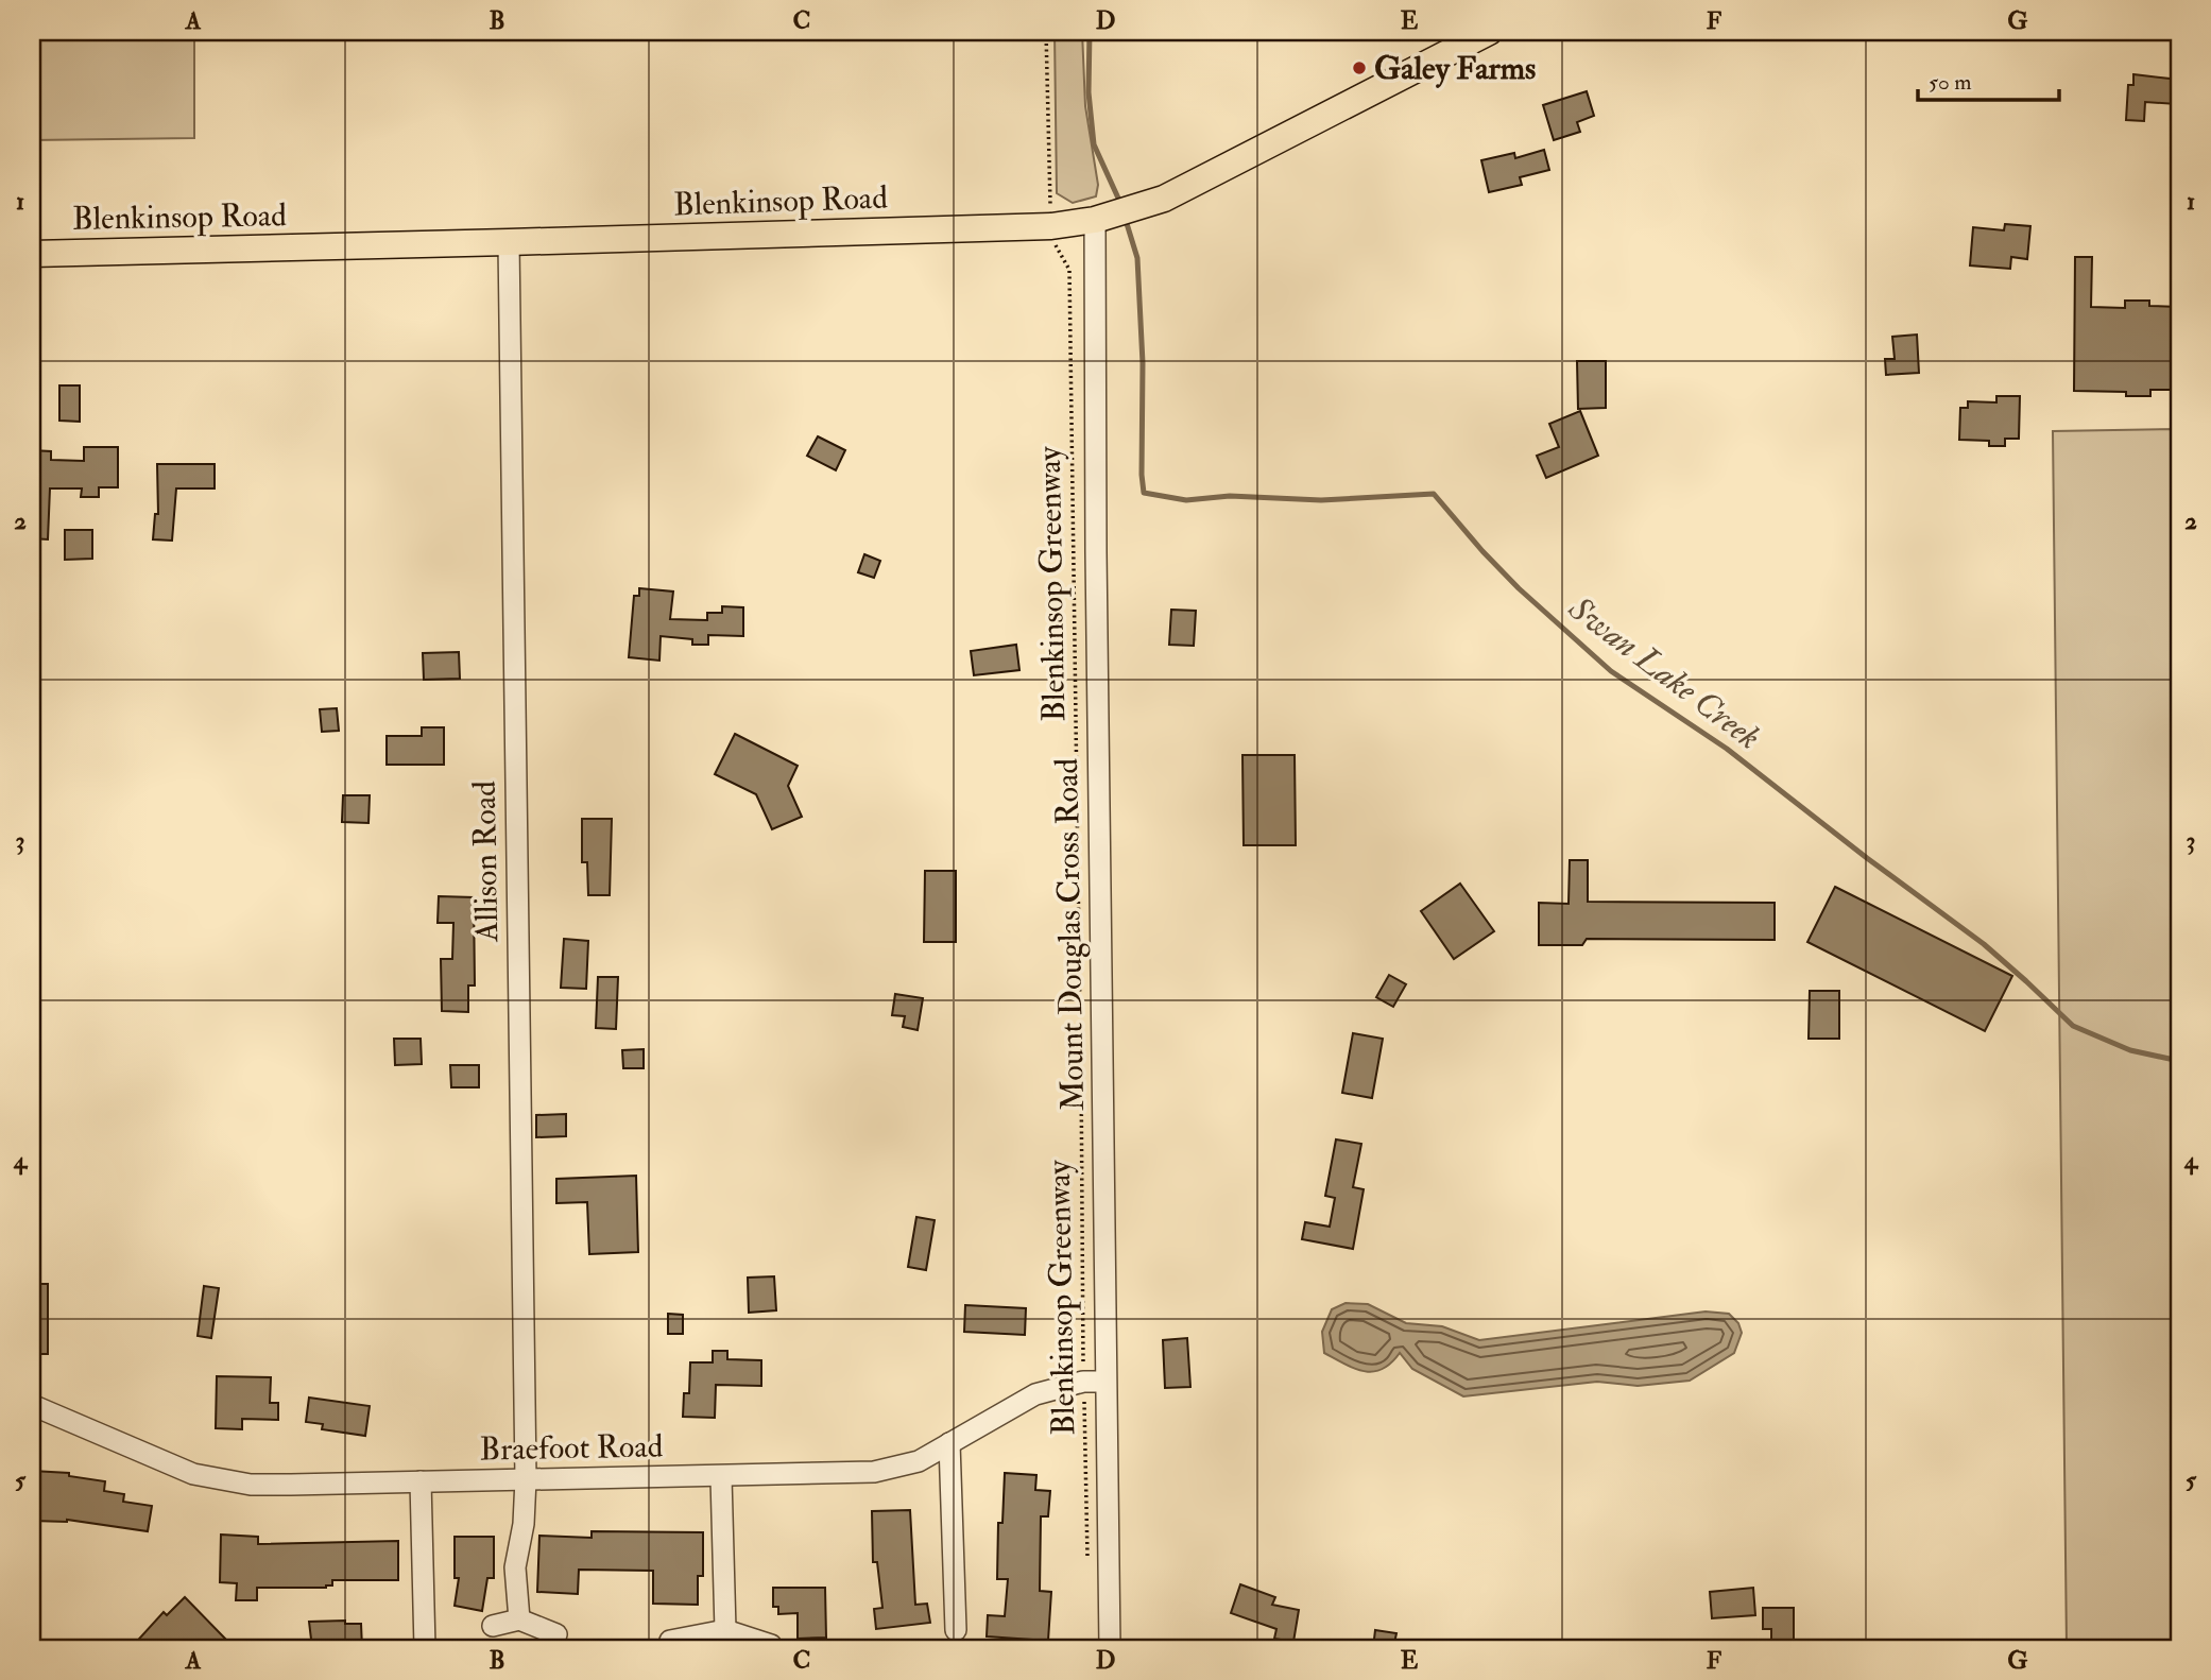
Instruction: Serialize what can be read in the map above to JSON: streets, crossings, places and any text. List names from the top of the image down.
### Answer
{
  "streets": {
    "main road": ["Blenkinsop Road"],
    "street": ["Allison Road", "Mount Douglas Cross Road", "Braefoot Road"],
    "path": ["Blenkinsop Greenway"]
  },
  "crossings": [
    ["Blenkinsop Road", "Allison Road"],
    ["Blenkinsop Road", "Mount Douglas Cross Road"],
    ["Blenkinsop Greenway", "Braefoot Road"],
    ["Allison Road", "Braefoot Road"],
    ["Mount Douglas Cross Road", "Braefoot Road"]
  ],
  "water": ["Swan Lake Creek"],
  "places": ["Galey Farms"],
  "scale_bar": "50 m",
  "grid": {
    "columns": [
      "A",
      "B",
      "C",
      "D",
      "E",
      "F",
      "G"
    ],
    "rows": [
      "1",
      "2",
      "3",
      "4",
      "5"
    ]
  }
}
